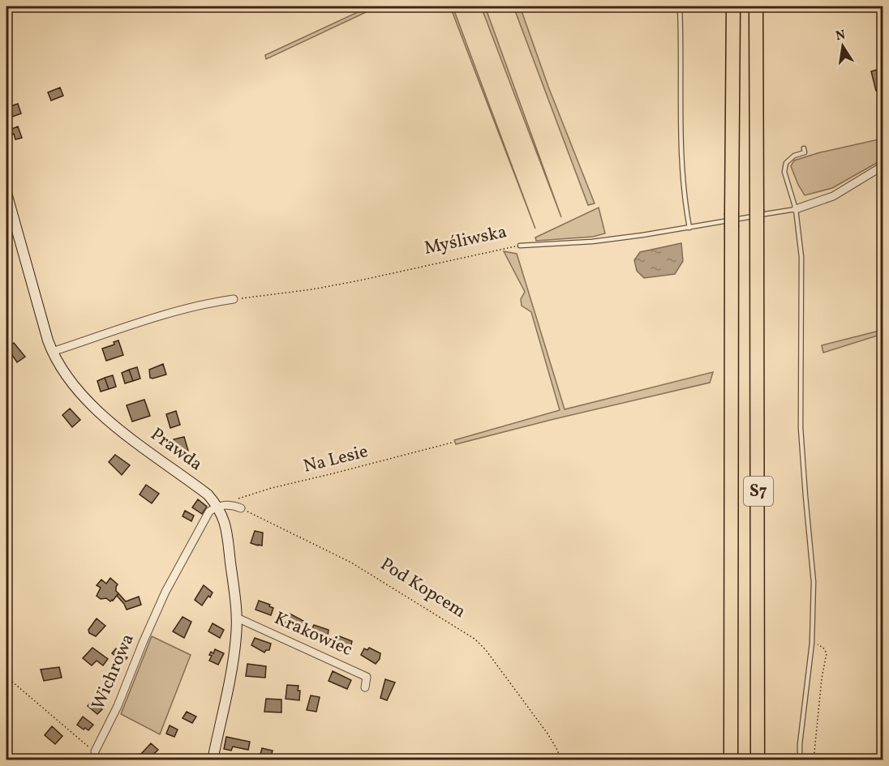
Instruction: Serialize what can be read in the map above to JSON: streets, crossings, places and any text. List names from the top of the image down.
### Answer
{
  "streets": {
    "highway": ["S7"],
    "street": [
      "Myśliwska",
      "Prawda",
      "Krakowiec",
      "Wichrowa"
    ],
    "path": ["Na Lesie", "Pod Kopcem"]
  },
  "crossings": [
    ["Prawda", "Na Lesie"],
    ["Prawda", "Krakowiec"],
    ["Prawda", "Wichrowa"],
    ["Na Lesie", "Wichrowa"]
  ],
  "north": "top"
}
